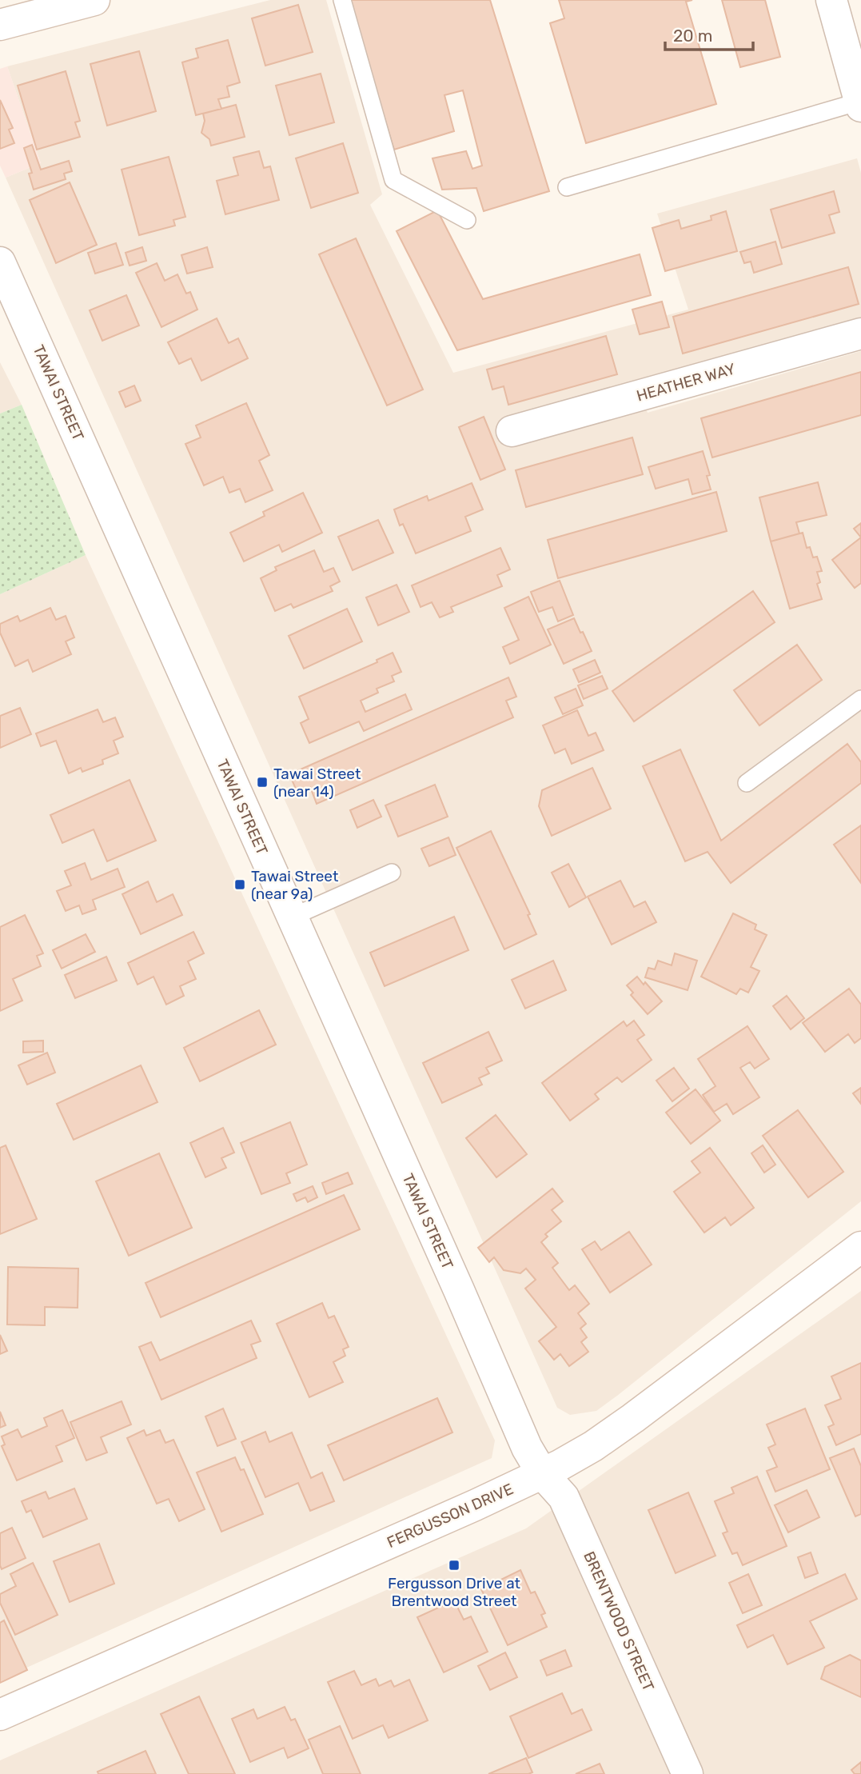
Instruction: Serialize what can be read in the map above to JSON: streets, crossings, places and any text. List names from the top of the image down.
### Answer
{
  "streets": {
    "street": [
      "HEATHER WAY",
      "TAWAI STREET",
      "FERGUSSON DRIVE",
      "BRENTWOOD STREET"
    ]
  },
  "crossings": [
    ["TAWAI STREET", "FERGUSSON DRIVE"],
    ["TAWAI STREET", "BRENTWOOD STREET"],
    ["FERGUSSON DRIVE", "BRENTWOOD STREET"]
  ],
  "places": {
    "transit": ["Tawai Street (near 14)", "Tawai Street (near 9a)", "Fergusson Drive at Brentwood Street"]
  },
  "scale_bar": "20 m"
}
